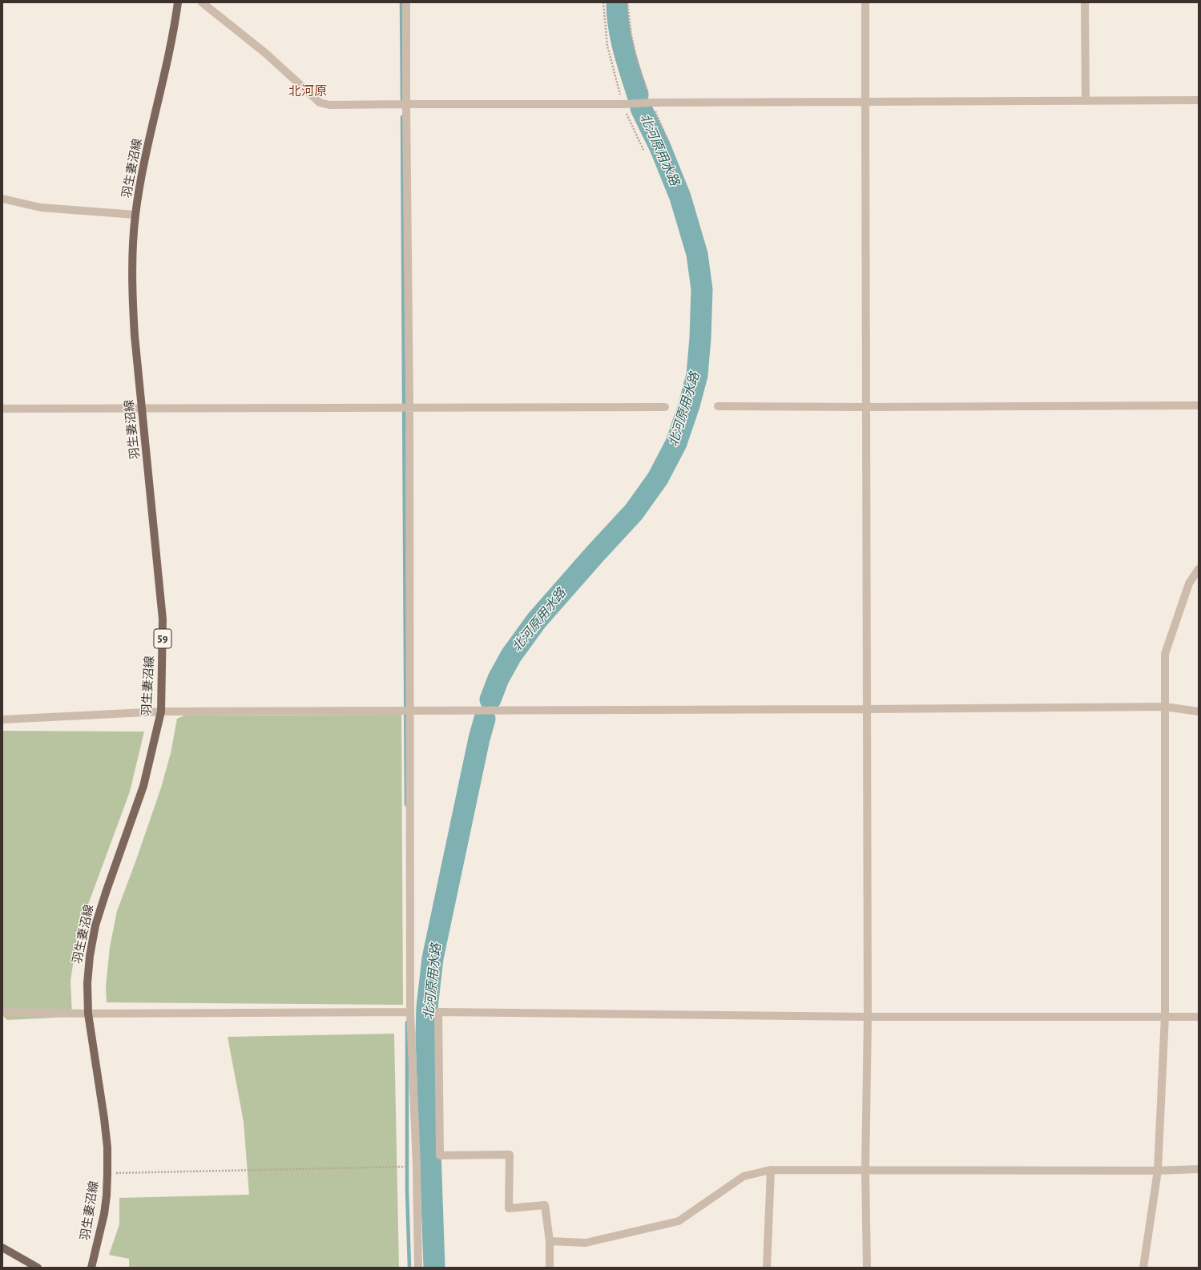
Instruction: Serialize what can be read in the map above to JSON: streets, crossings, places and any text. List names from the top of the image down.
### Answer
{
  "streets": {
    "main road": ["羽生妻沼線", "59"]
  },
  "districts": ["北河原"],
  "water": ["北河原用水路"]
}
